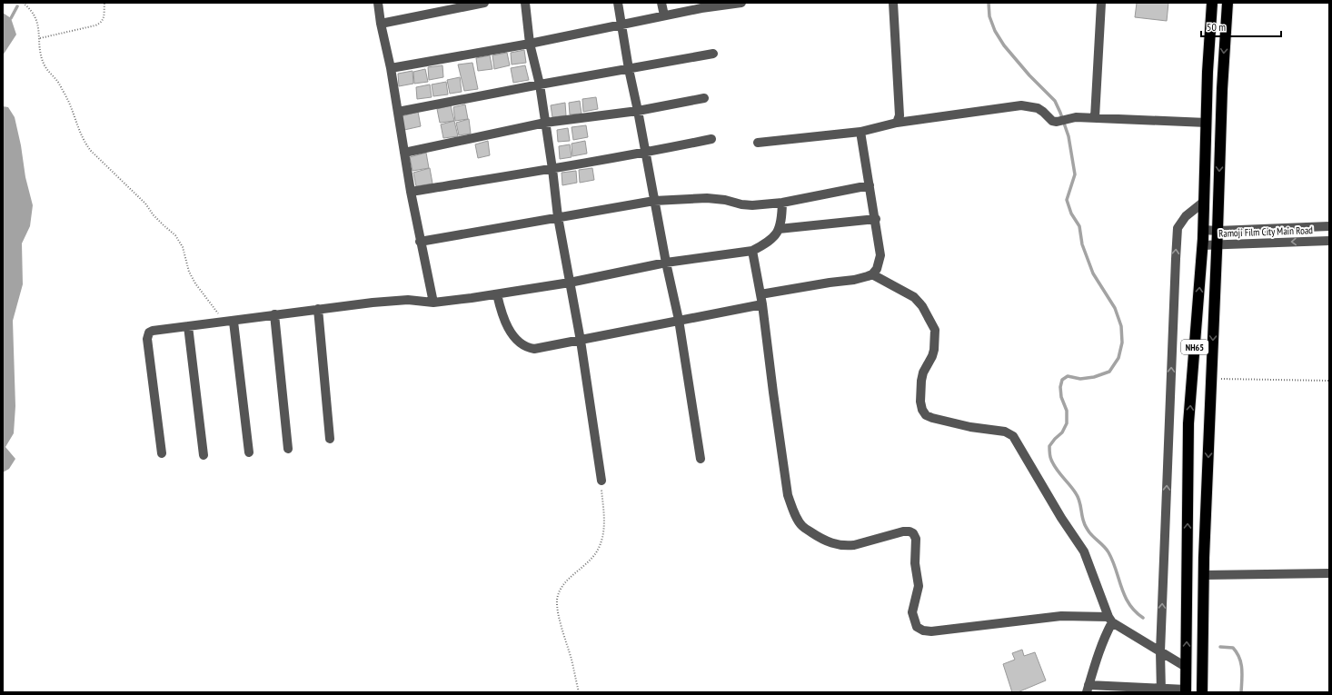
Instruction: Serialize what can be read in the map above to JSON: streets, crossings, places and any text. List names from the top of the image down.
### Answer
{
  "streets": {
    "highway": ["NH65"],
    "street": ["Ramoji Film City Main Road"]
  },
  "crossings": [
    ["Ramoji Film City Main Road", "NH65"]
  ],
  "scale_bar": "50 m"
}
